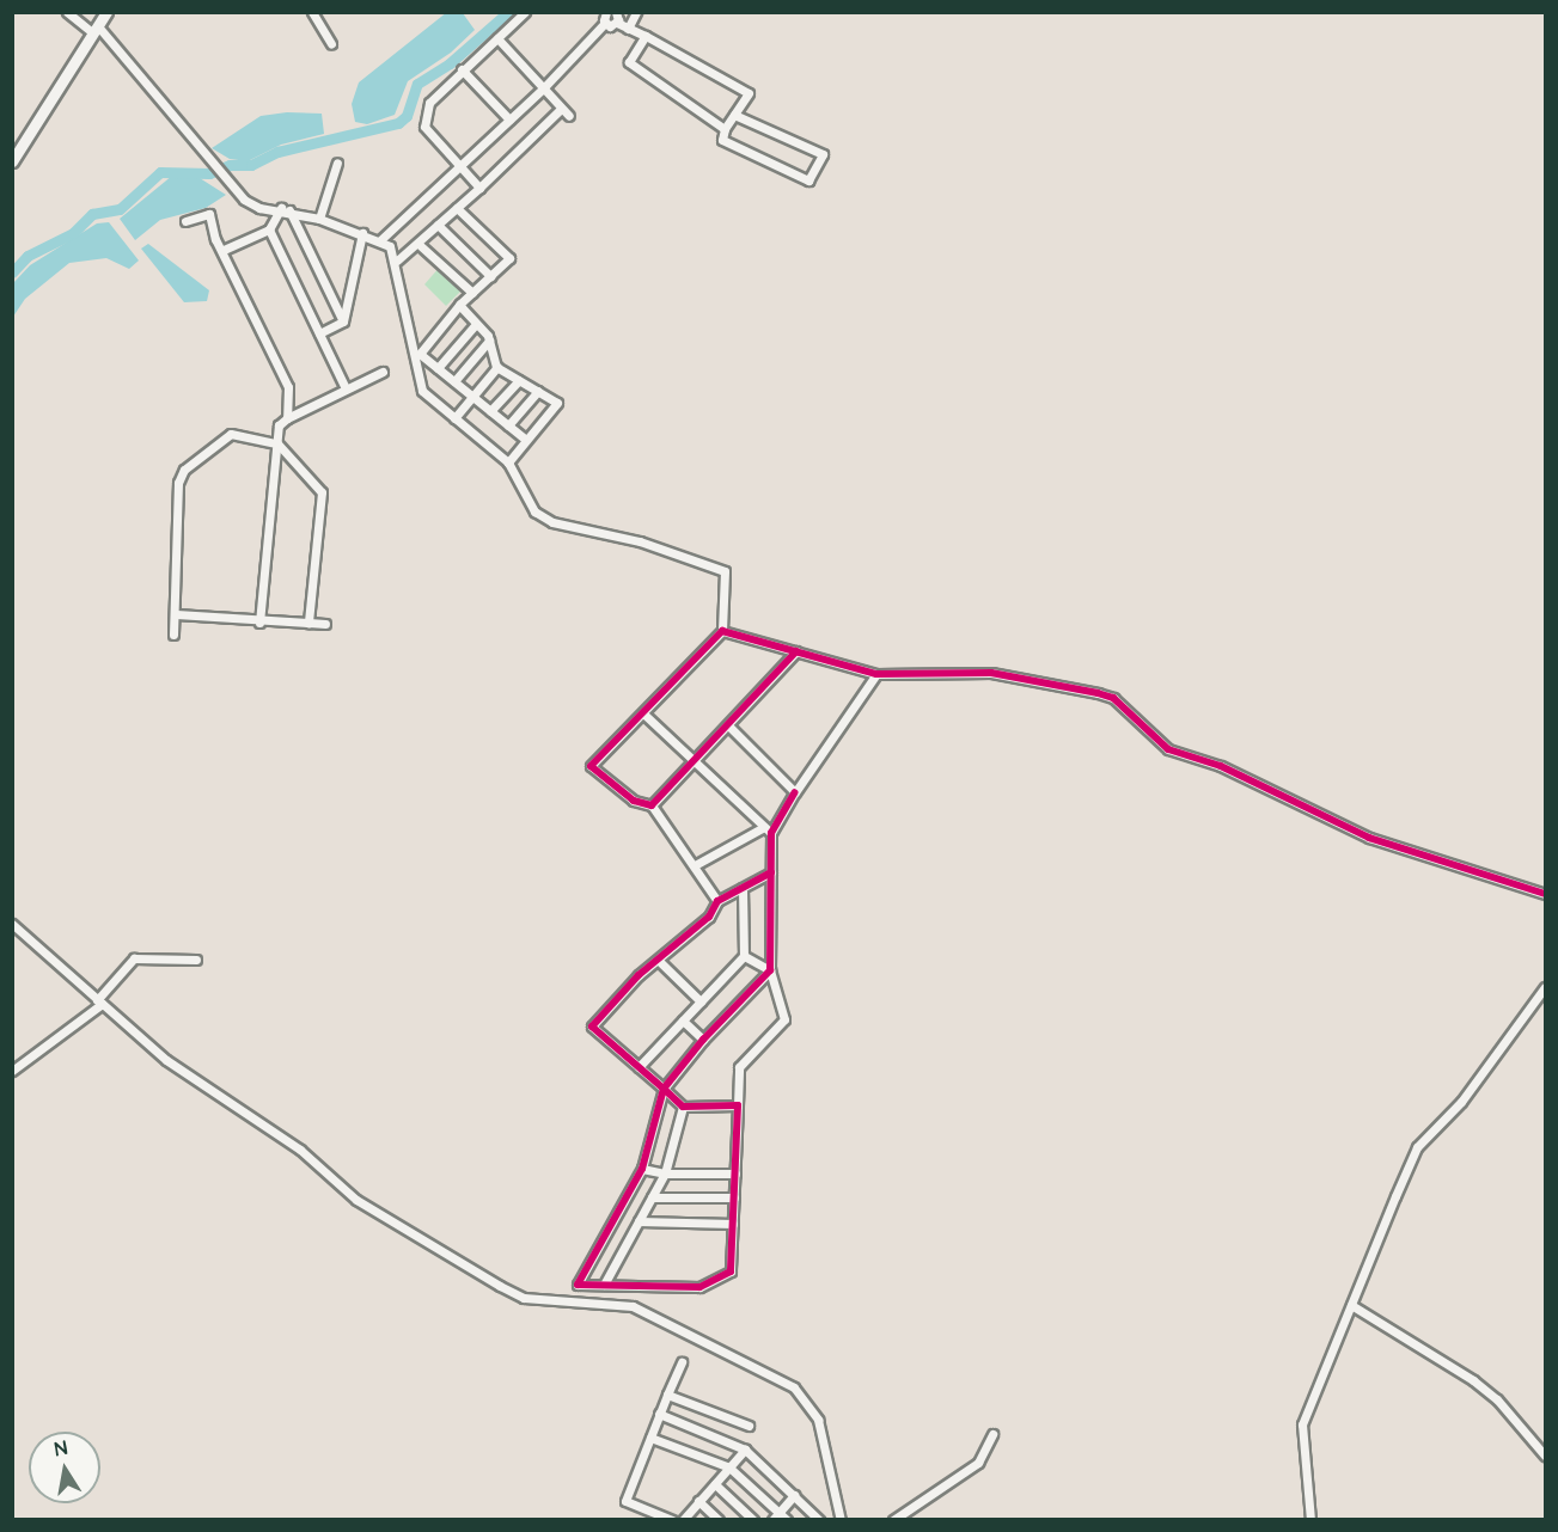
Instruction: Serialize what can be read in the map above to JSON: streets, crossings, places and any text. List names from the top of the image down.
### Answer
{
  "north": "top"
}
